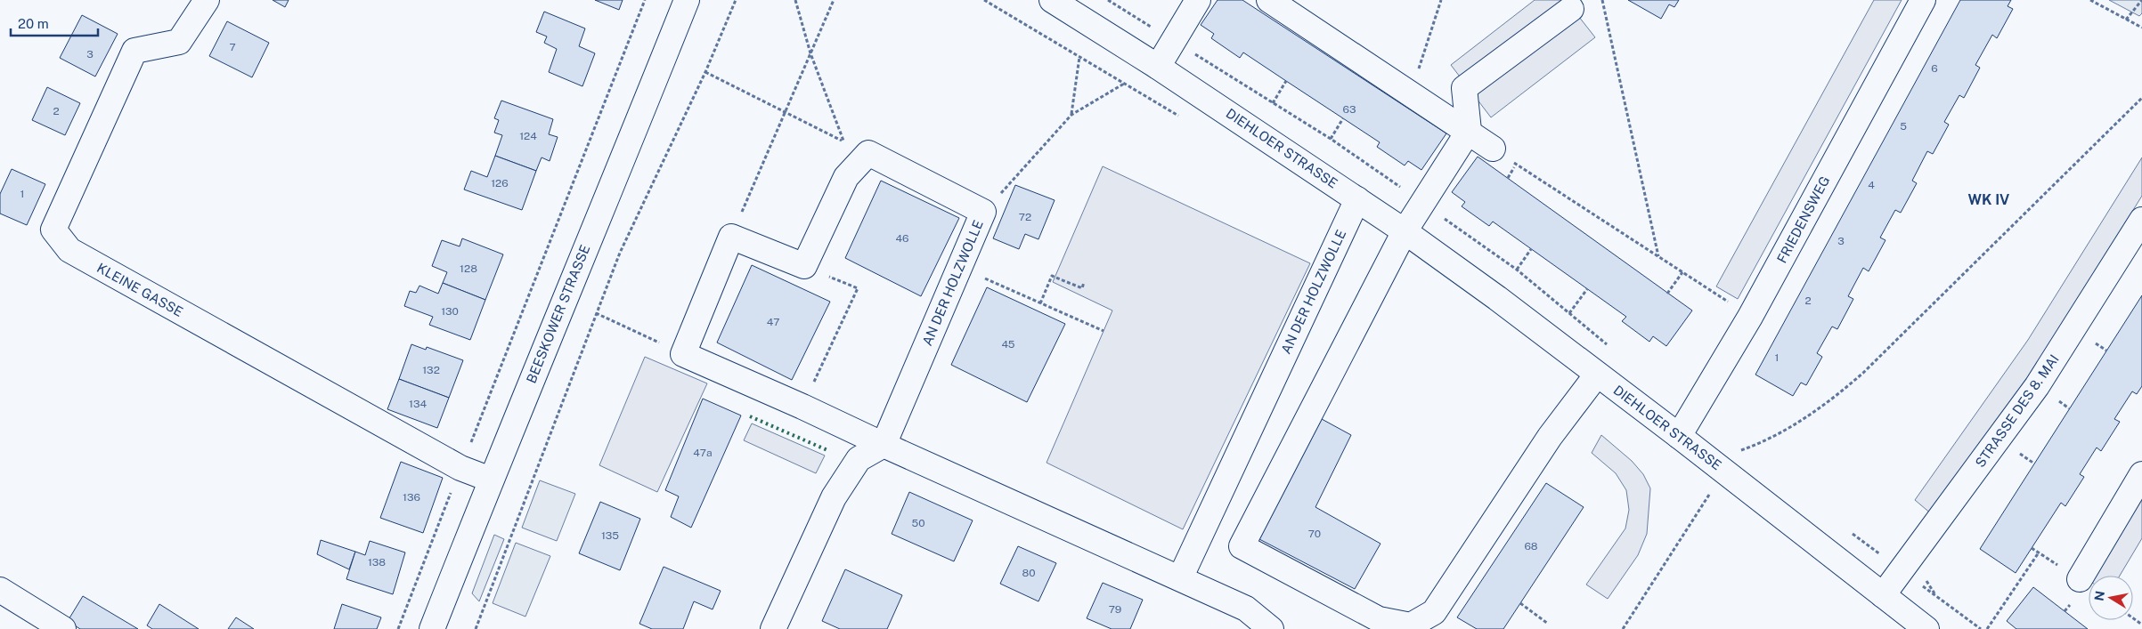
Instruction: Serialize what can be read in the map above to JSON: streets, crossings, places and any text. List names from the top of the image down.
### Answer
{
  "streets": {
    "street": [
      "DIEHLOER STRASSE",
      "FRIEDENSWEG",
      "AN DER HOLZWOLLE",
      "KLEINE GASSE",
      "BEESKOWER STRASSE",
      "STRASSE DES 8. MAI"
    ]
  },
  "crossings": [
    ["DIEHLOER STRASSE", "FRIEDENSWEG"],
    ["DIEHLOER STRASSE", "AN DER HOLZWOLLE"],
    ["DIEHLOER STRASSE", "STRASSE DES 8. MAI"],
    ["KLEINE GASSE", "BEESKOWER STRASSE"]
  ],
  "districts": ["WK IV"],
  "house_numbers": [
    "7",
    "3",
    "6",
    "63",
    "2",
    "5",
    "124",
    "126",
    "4",
    "1",
    "72",
    "46",
    "3",
    "128",
    "2",
    "130",
    "47",
    "45",
    "1",
    "132",
    "134",
    "47a",
    "136",
    "50",
    "70",
    "135",
    "68",
    "138",
    "80",
    "79"
  ],
  "scale_bar": "20 m",
  "north": "left"
}
